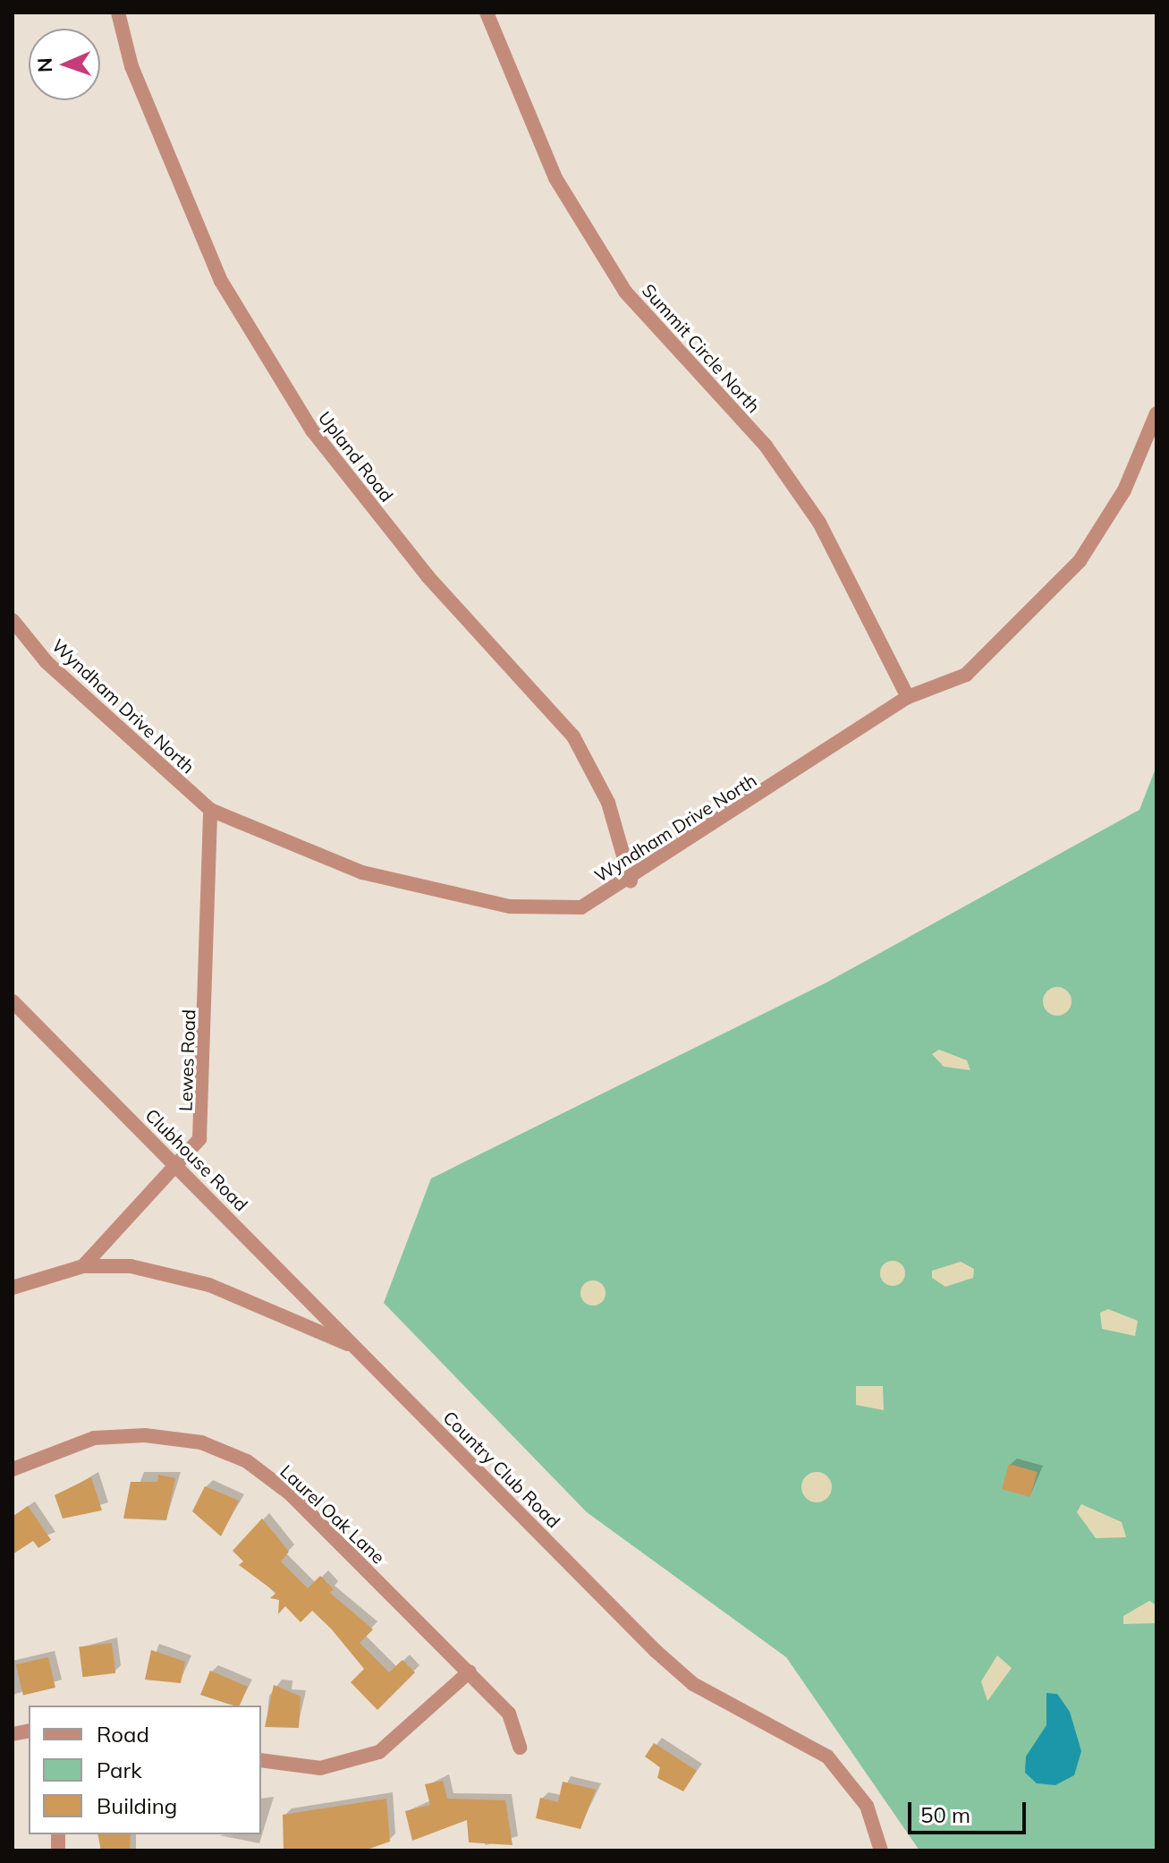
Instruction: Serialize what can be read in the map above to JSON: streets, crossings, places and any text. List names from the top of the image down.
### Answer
{
  "streets": {
    "street": [
      "Summit Circle North",
      "Upland Road",
      "Wyndham Drive North",
      "Lewes Road",
      "Clubhouse Road",
      "Country Club Road",
      "Laurel Oak Lane"
    ]
  },
  "crossings": [
    ["Summit Circle North", "Wyndham Drive North"],
    ["Upland Road", "Wyndham Drive North"],
    ["Wyndham Drive North", "Lewes Road"],
    ["Lewes Road", "Clubhouse Road"],
    ["Lewes Road", "Country Club Road"],
    ["Clubhouse Road", "Country Club Road"]
  ],
  "legend": ["Road", "Park", "Building"],
  "scale_bar": "50 m",
  "north": "left"
}
